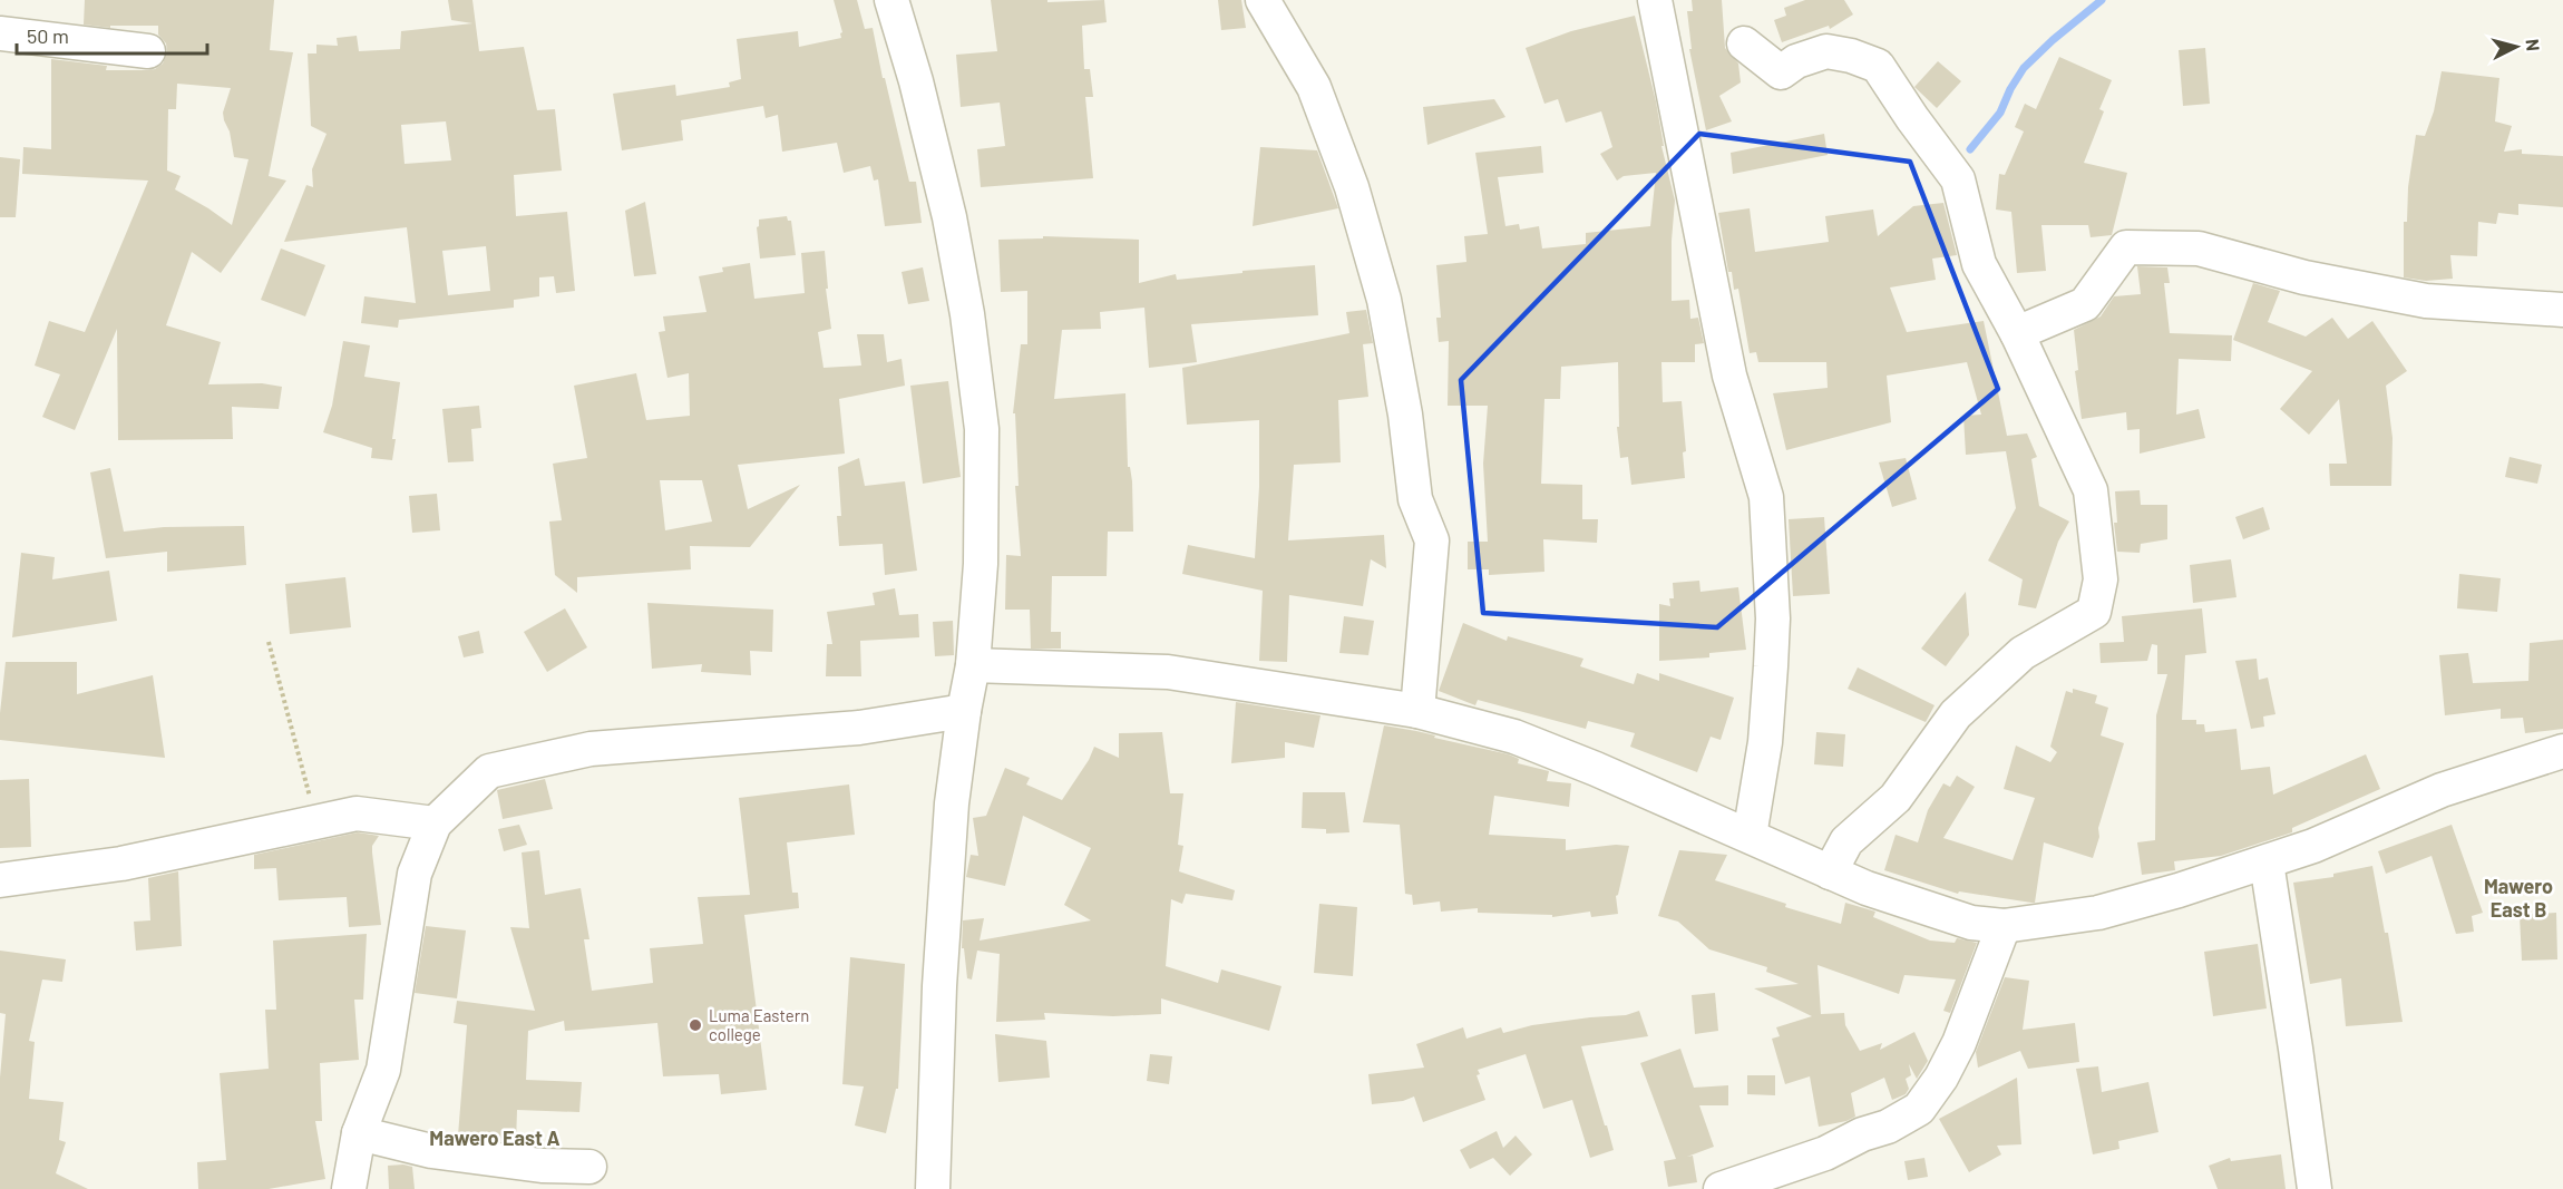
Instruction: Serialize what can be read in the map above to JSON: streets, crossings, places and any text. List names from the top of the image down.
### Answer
{
  "districts": ["Mawero East B", "Mawero East A"],
  "places": ["Luma Eastern college"],
  "scale_bar": "50 m",
  "north": "right"
}
